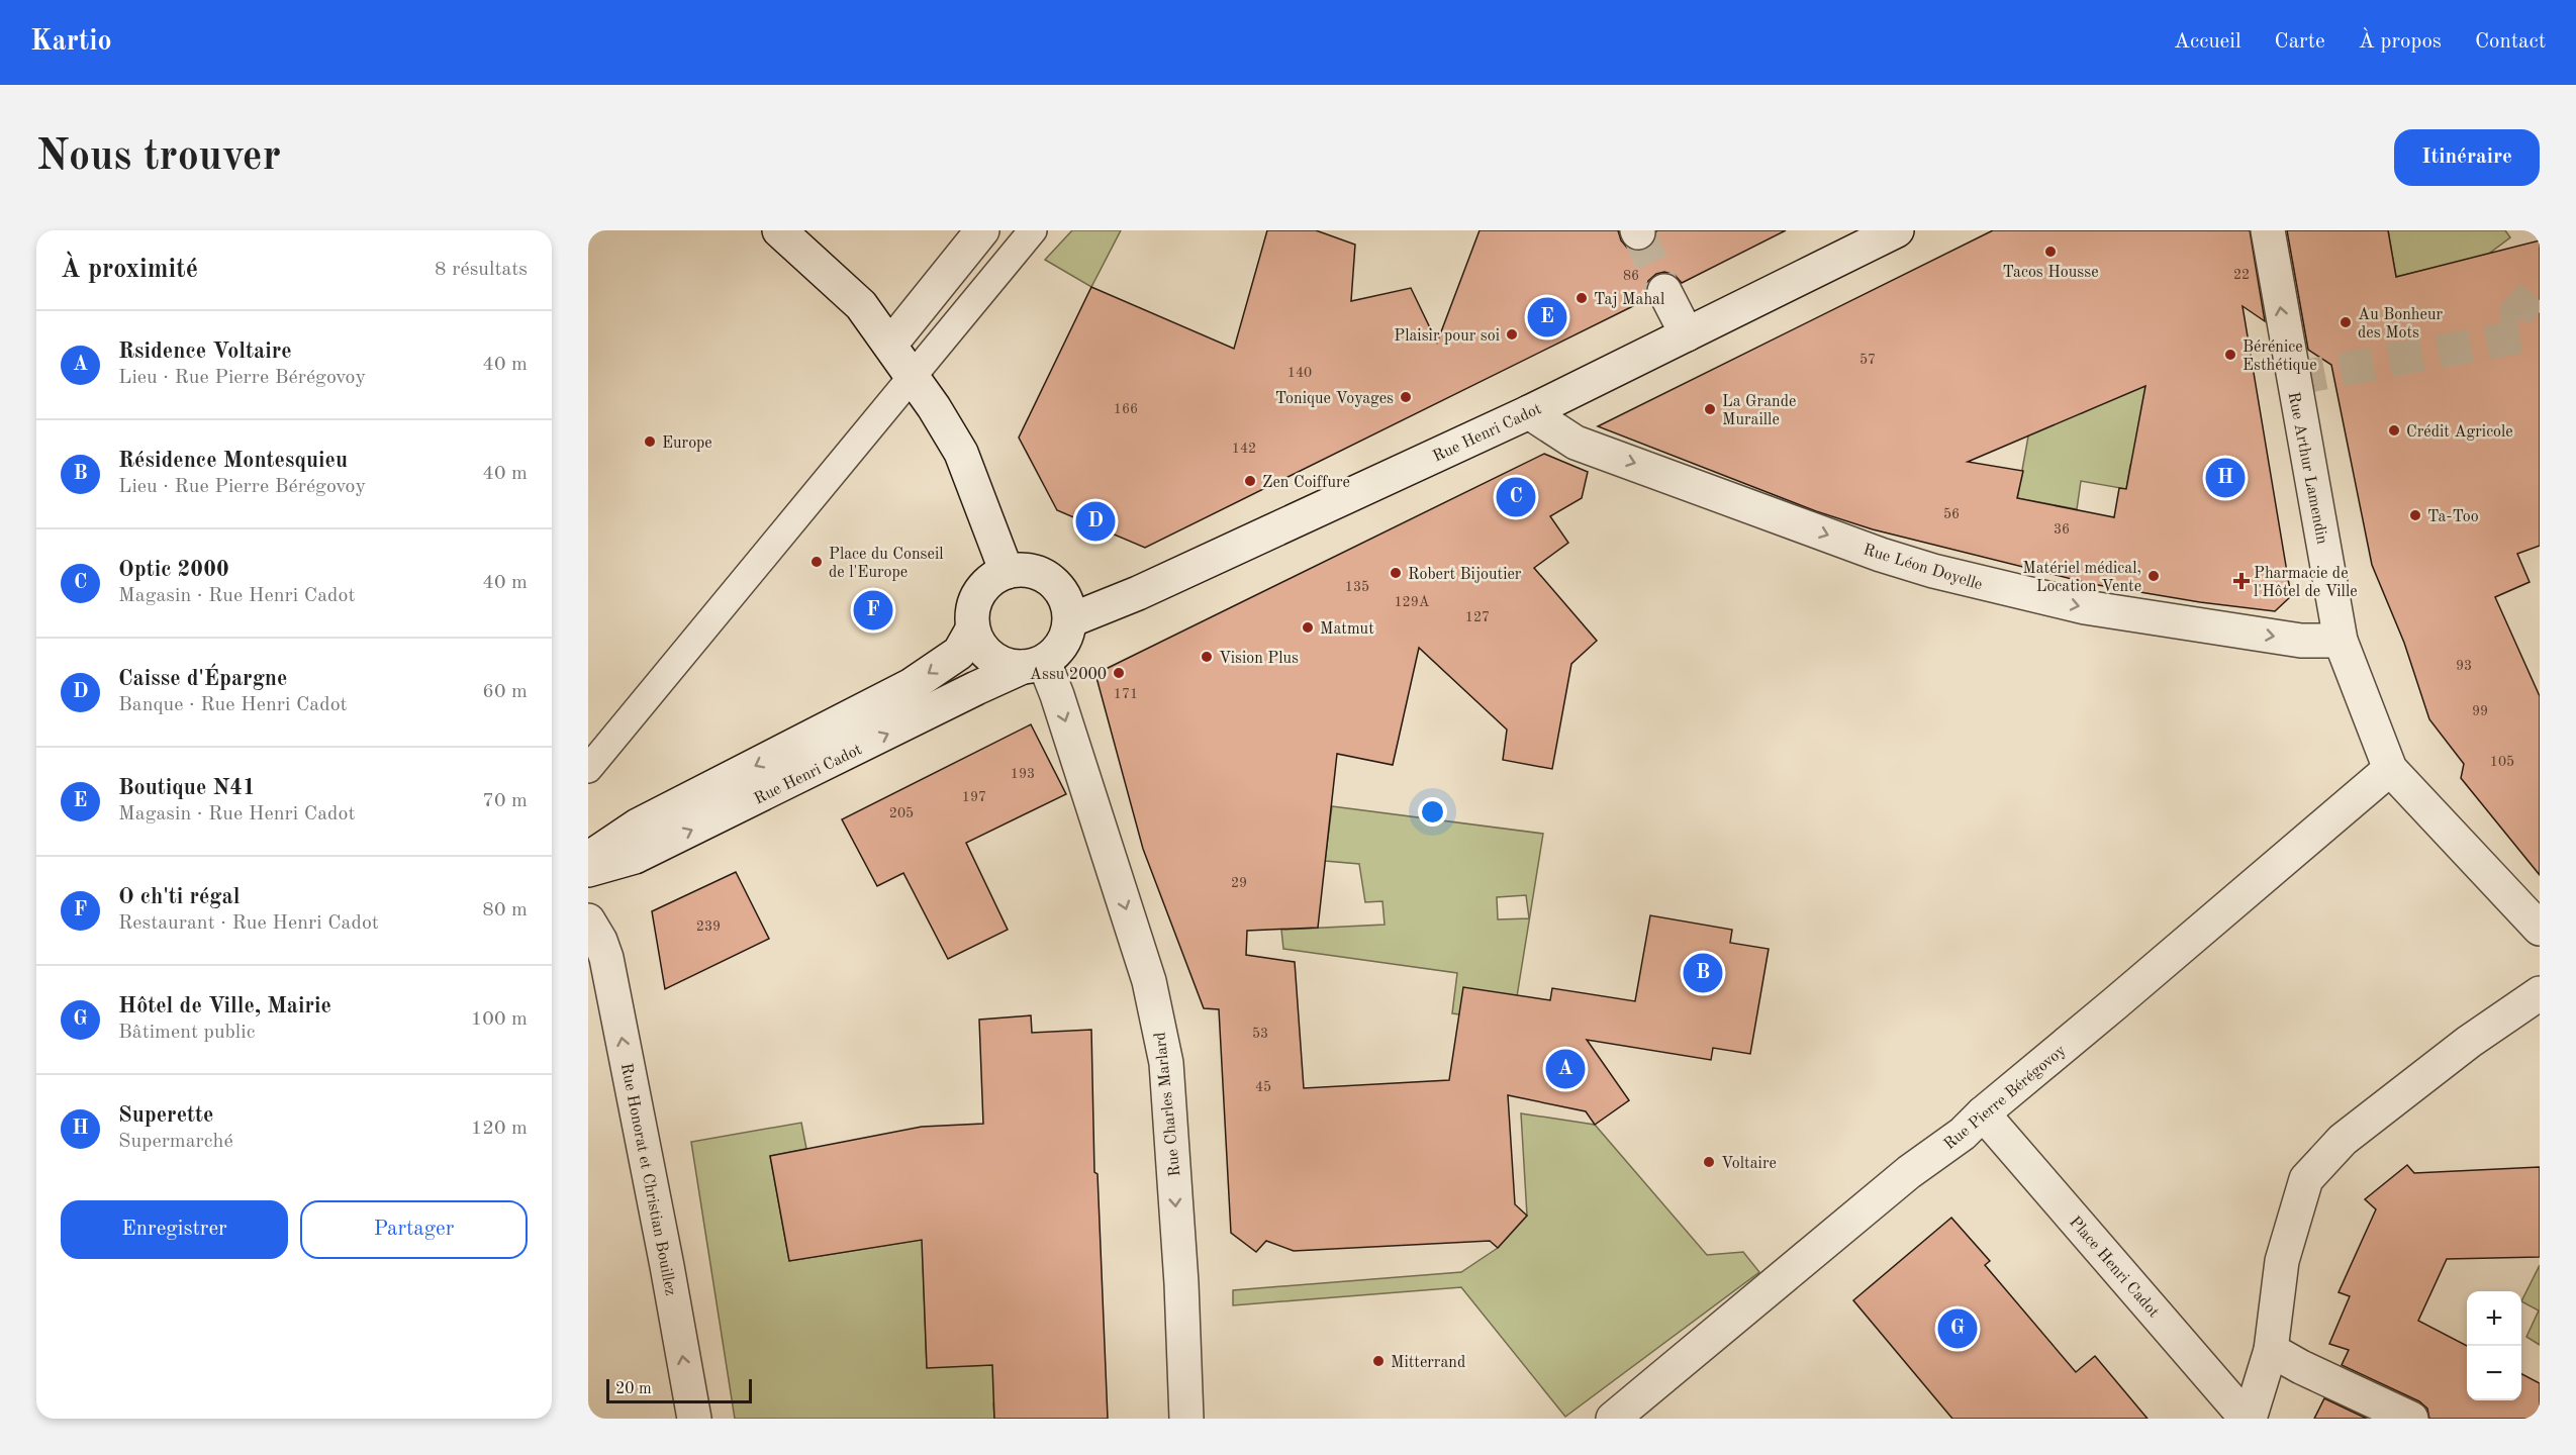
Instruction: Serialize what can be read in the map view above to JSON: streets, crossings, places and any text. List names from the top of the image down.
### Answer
{
  "streets": {
    "street": [
      "Rue Henri Cadot",
      "Rue Arthur Lamendin",
      "Rue Léon Doyelle",
      "Rue Pierre Bérégovoy",
      "Rue Charles Marlard",
      "Rue Honorat et Christian Bouillez",
      "Place Henri Cadot"
    ]
  },
  "crossings": [
    ["Rue Henri Cadot", "Rue Léon Doyelle"],
    ["Rue Henri Cadot", "Rue Charles Marlard"],
    ["Rue Arthur Lamendin", "Rue Léon Doyelle"],
    ["Rue Arthur Lamendin", "Rue Pierre Bérégovoy"],
    ["Rue Pierre Bérégovoy", "Place Henri Cadot"]
  ],
  "one_way": [
    "Rue Arthur Lamendin",
    "Rue Léon Doyelle",
    "Rue Charles Marlard",
    "Rue Honorat et Christian Bouillez"
  ],
  "places": {
    "other": [
      "Tacos Housse",
      "Taj Mahal",
      "Au Bonheur des Mots",
      "Plaisir pour soi",
      "Bérénice Esthétique",
      "Tonique Voyages",
      "La Grande Muraille",
      "Crédit Agricole",
      "Europe",
      "Zen Coiffure",
      "Ta-Too",
      "Place du Conseil de l'Europe",
      "Robert Bijoutier",
      "Matériel médical, Location Vente",
      "Matmut",
      "Vision Plus",
      "Assu 2000",
      "Voltaire",
      "Mitterrand"
    ],
    "health": ["Pharmacie de l'Hôtel de Ville"]
  },
  "house_numbers": [
    "22",
    "86",
    "57",
    "140",
    "166",
    "142",
    "56",
    "36",
    "135",
    "129A",
    "127",
    "93",
    "171",
    "99",
    "105",
    "193",
    "197",
    "205",
    "29",
    "239",
    "53",
    "45"
  ],
  "scale_bar": "20 m",
  "page": {
    "header": "Kartio",
    "nav": [
      "Accueil",
      "Carte",
      "À propos",
      "Contact"
    ],
    "buttons": [
      "Itinéraire",
      ["Enregistrer", "Partager"]
    ],
    "title": "Nous trouver",
    "heading": ["À proximité", "8 résultats"],
    "pins": [
      "E",
      "H",
      "C",
      "D",
      "F",
      "B",
      "A",
      "G"
    ],
    "list": [
      {
        "mark": "A",
        "name": "Rsidence Voltaire",
        "note": "Lieu · Rue Pierre Bérégovoy",
        "value": "40 m"
      },
      {
        "mark": "B",
        "name": "Résidence Montesquieu",
        "note": "Lieu · Rue Pierre Bérégovoy",
        "value": "40 m"
      },
      {
        "mark": "C",
        "name": "Optic 2000",
        "note": "Magasin · Rue Henri Cadot",
        "value": "40 m"
      },
      {
        "mark": "D",
        "name": "Caisse d'Épargne",
        "note": "Banque · Rue Henri Cadot",
        "value": "60 m"
      },
      {
        "mark": "E",
        "name": "Boutique N41",
        "note": "Magasin · Rue Henri Cadot",
        "value": "70 m"
      },
      {
        "mark": "F",
        "name": "O ch'ti régal",
        "note": "Restaurant · Rue Henri Cadot",
        "value": "80 m"
      },
      {
        "mark": "G",
        "name": "Hôtel de Ville, Mairie",
        "note": "Bâtiment public",
        "value": "100 m"
      },
      {
        "mark": "H",
        "name": "Superette",
        "note": "Supermarché",
        "value": "120 m"
      }
    ],
    "map_buttons": ["+", "−"],
    "scale": "20 m"
  }
}
